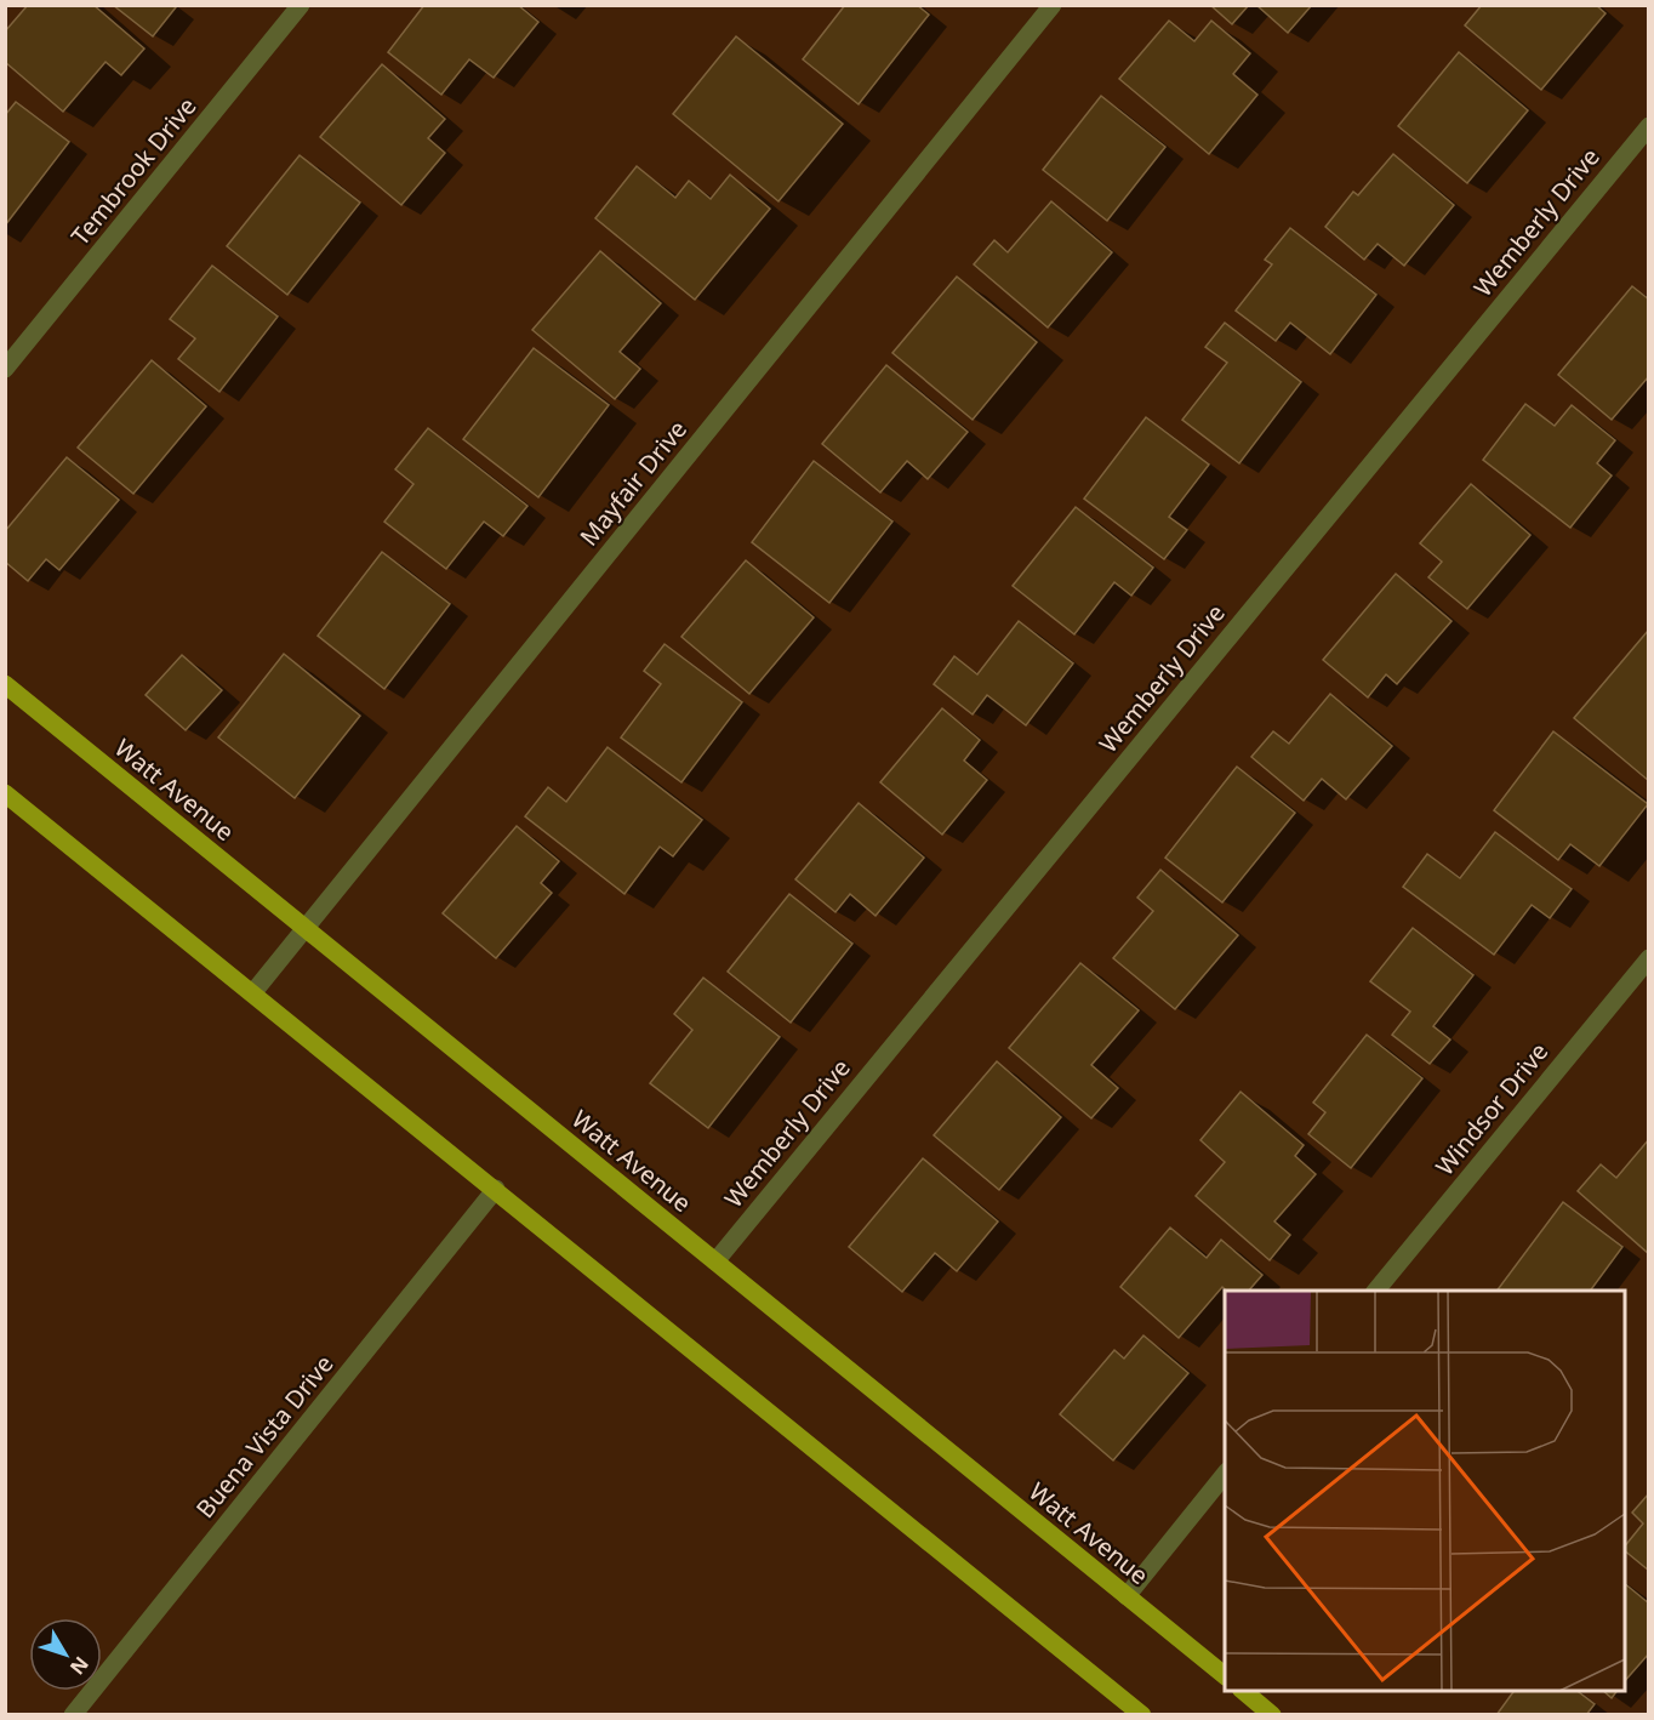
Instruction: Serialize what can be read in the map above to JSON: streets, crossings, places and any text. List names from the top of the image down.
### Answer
{
  "streets": {
    "main road": ["Watt Avenue"],
    "street": [
      "Tembrook Drive",
      "Wemberly Drive",
      "Mayfair Drive",
      "Windsor Drive",
      "Buena Vista Drive"
    ]
  },
  "crossings": [
    ["Wemberly Drive", "Watt Avenue"],
    ["Mayfair Drive", "Watt Avenue"]
  ],
  "north": "bottom right"
}
